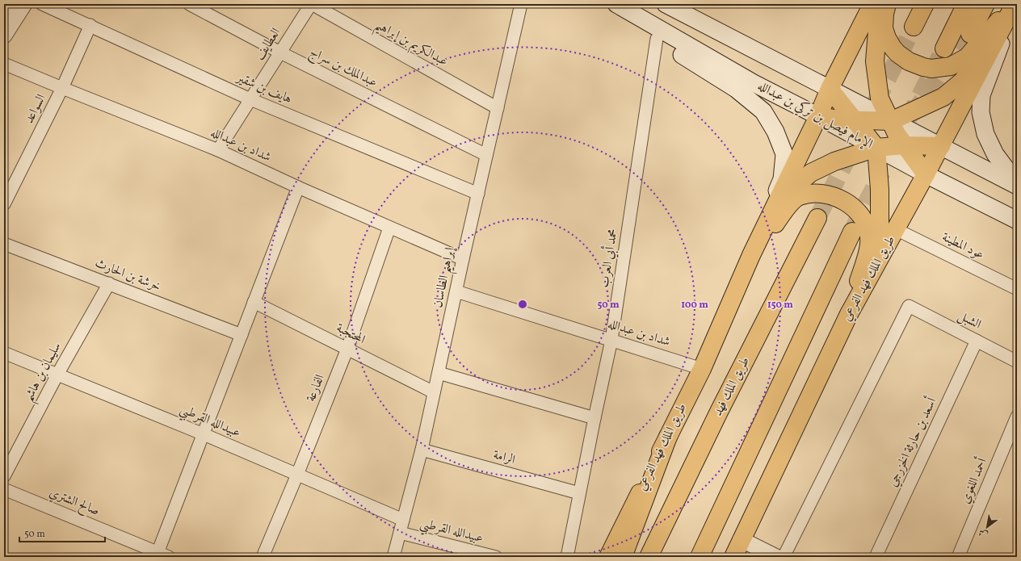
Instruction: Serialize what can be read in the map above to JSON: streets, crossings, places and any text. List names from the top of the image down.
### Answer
{
  "streets": {
    "main road": ["الإمام فيصل بن تركي بن عبدالله", "طريق الملك فهد الفرعي", "طريق الملك فهد"],
    "street": [
      "عبدالكريم بن إبراهيم",
      "العطايف",
      "عبدالملك بن سراج",
      "هايف بن شقير",
      "السواعد",
      "شداد بن عبدالله",
      "عود المطينة",
      "محمد أبي العرب",
      "خرشة بن الحارث",
      "إبراهيم الطاسان",
      "الشبل",
      "المحتجبة",
      "سليمان بن هاشم",
      "الفارعة",
      "عبيدالله القرطبي",
      "أسعد بن حارثة الخزرجي",
      "الرامة",
      "أحمد اللغوي",
      "صالح الشتري"
    ]
  },
  "crossings": [
    ["عبدالكريم بن إبراهيم", "العطايف"],
    ["عبدالكريم بن إبراهيم", "إبراهيم الطاسان"],
    ["العطايف", "عبدالملك بن سراج"],
    ["العطايف", "هايف بن شقير"],
    ["العطايف", "شداد بن عبدالله"],
    ["عبدالملك بن سراج", "إبراهيم الطاسان"],
    ["هايف بن شقير", "السواعد"],
    ["هايف بن شقير", "إبراهيم الطاسان"],
    ["السواعد", "شداد بن عبدالله"],
    ["الإمام فيصل بن تركي بن عبدالله", "طريق الملك فهد الفرعي"],
    ["شداد بن عبدالله", "محمد أبي العرب"],
    ["شداد بن عبدالله", "إبراهيم الطاسان"],
    ["شداد بن عبدالله", "طريق الملك فهد الفرعي"],
    ["شداد بن عبدالله", "الفارعة"],
    ["عود المطينة", "طريق الملك فهد الفرعي"],
    ["محمد أبي العرب", "الرامة"],
    ["خرشة بن الحارث", "سليمان بن هاشم"],
    ["إبراهيم الطاسان", "المحتجبة"],
    ["إبراهيم الطاسان", "عبيدالله القرطبي"],
    ["إبراهيم الطاسان", "الرامة"],
    ["الشبل", "أسعد بن حارثة الخزرجي"],
    ["المحتجبة", "الفارعة"],
    ["سليمان بن هاشم", "عبيدالله القرطبي"],
    ["الفارعة", "عبيدالله القرطبي"]
  ],
  "scale_bar": "50 m",
  "north": "bottom left",
  "rings": ["50 m", "100 m", "150 m"]
}
